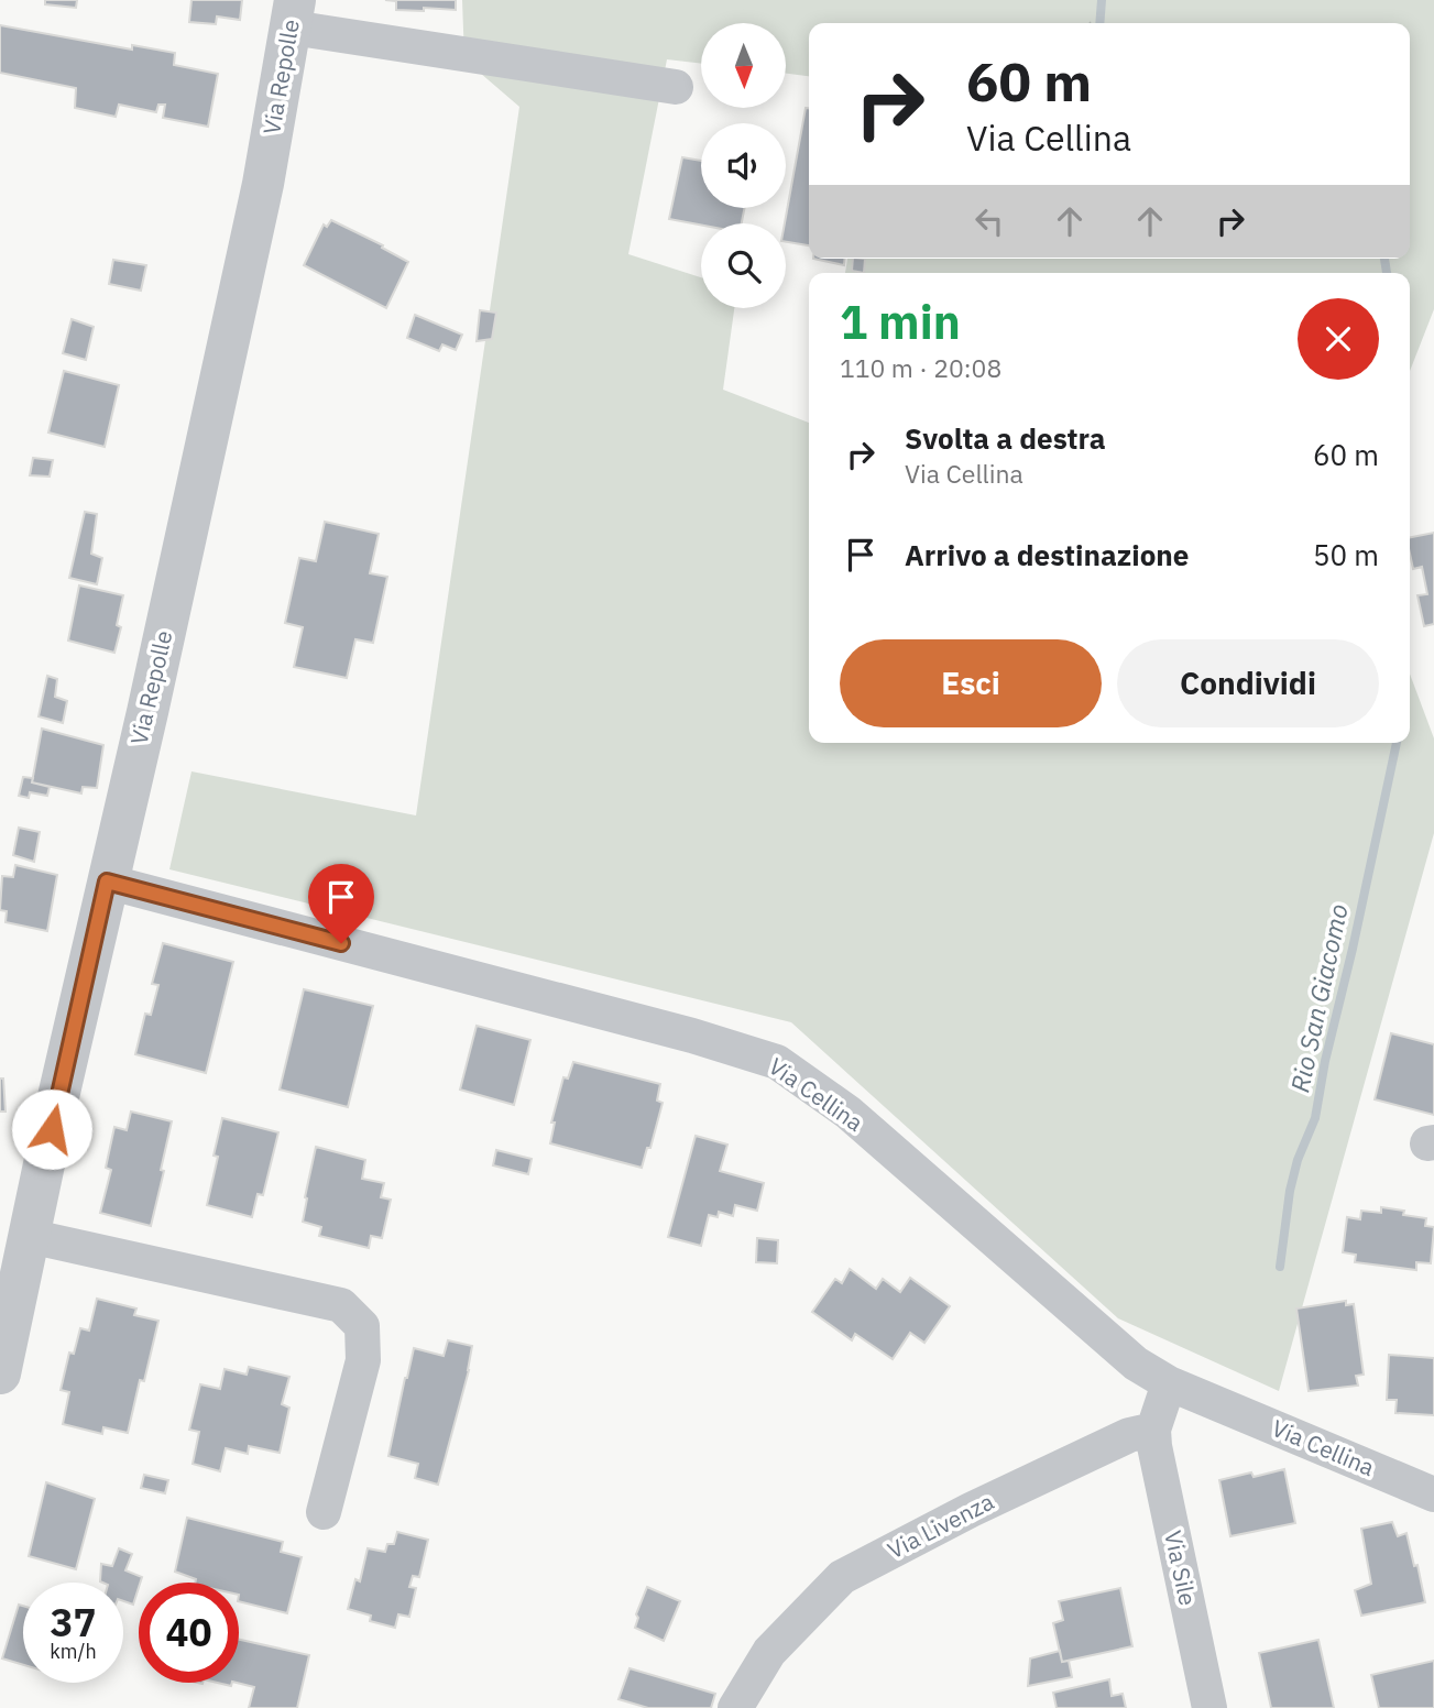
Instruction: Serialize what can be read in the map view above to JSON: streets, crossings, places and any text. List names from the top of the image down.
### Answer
{
  "streets": {
    "street": [
      "Via Repolle",
      "Via Cellina",
      "Via Livenza",
      "Via Sile"
    ]
  },
  "crossings": [
    ["Via Repolle", "Via Cellina"],
    ["Via Livenza", "Via Sile"]
  ],
  "water": ["Rio San Giacomo"],
  "north": "bottom",
  "page": {
    "turn": ["60 m", "Via Cellina"],
    "heading": ["1 min", "110 m · 20:08"],
    "list": [
      {
        "name": "Svolta a destra",
        "note": "Via Cellina",
        "value": "60 m"
      },
      {
        "name": "Arrivo a destinazione",
        "value": "50 m"
      }
    ],
    "buttons": ["Esci", "Condividi"],
    "speed": "37 km/h",
    "limit": "40"
  }
}
